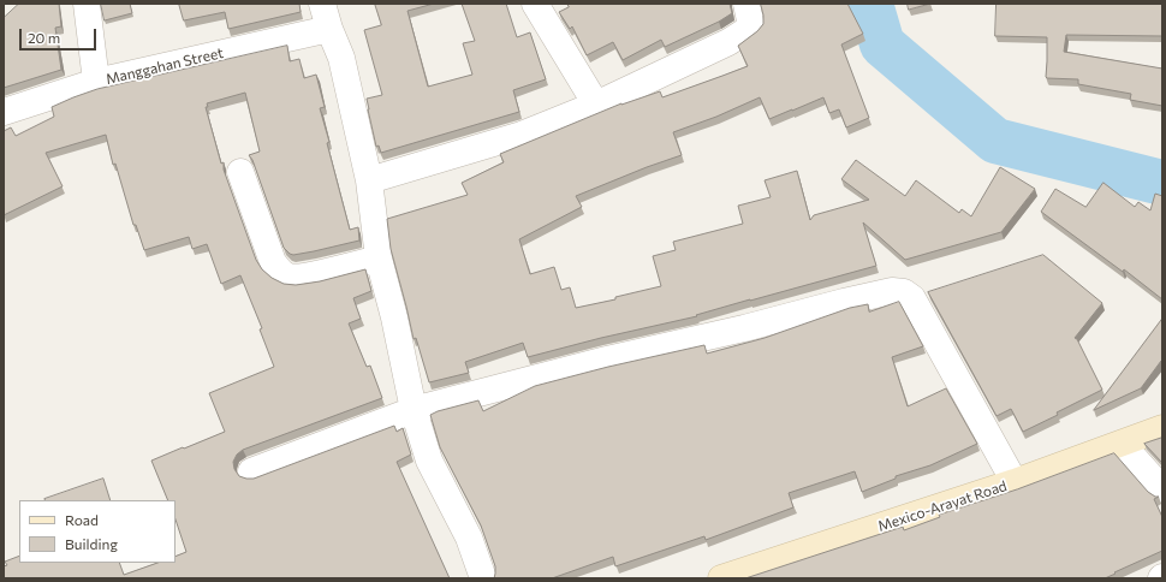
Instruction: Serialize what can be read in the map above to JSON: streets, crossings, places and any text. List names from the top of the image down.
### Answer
{
  "streets": {
    "main road": ["Mexico-Arayat Road"],
    "street": ["Manggahan Street"]
  },
  "legend": ["Road", "Building"],
  "scale_bar": "20 m"
}
